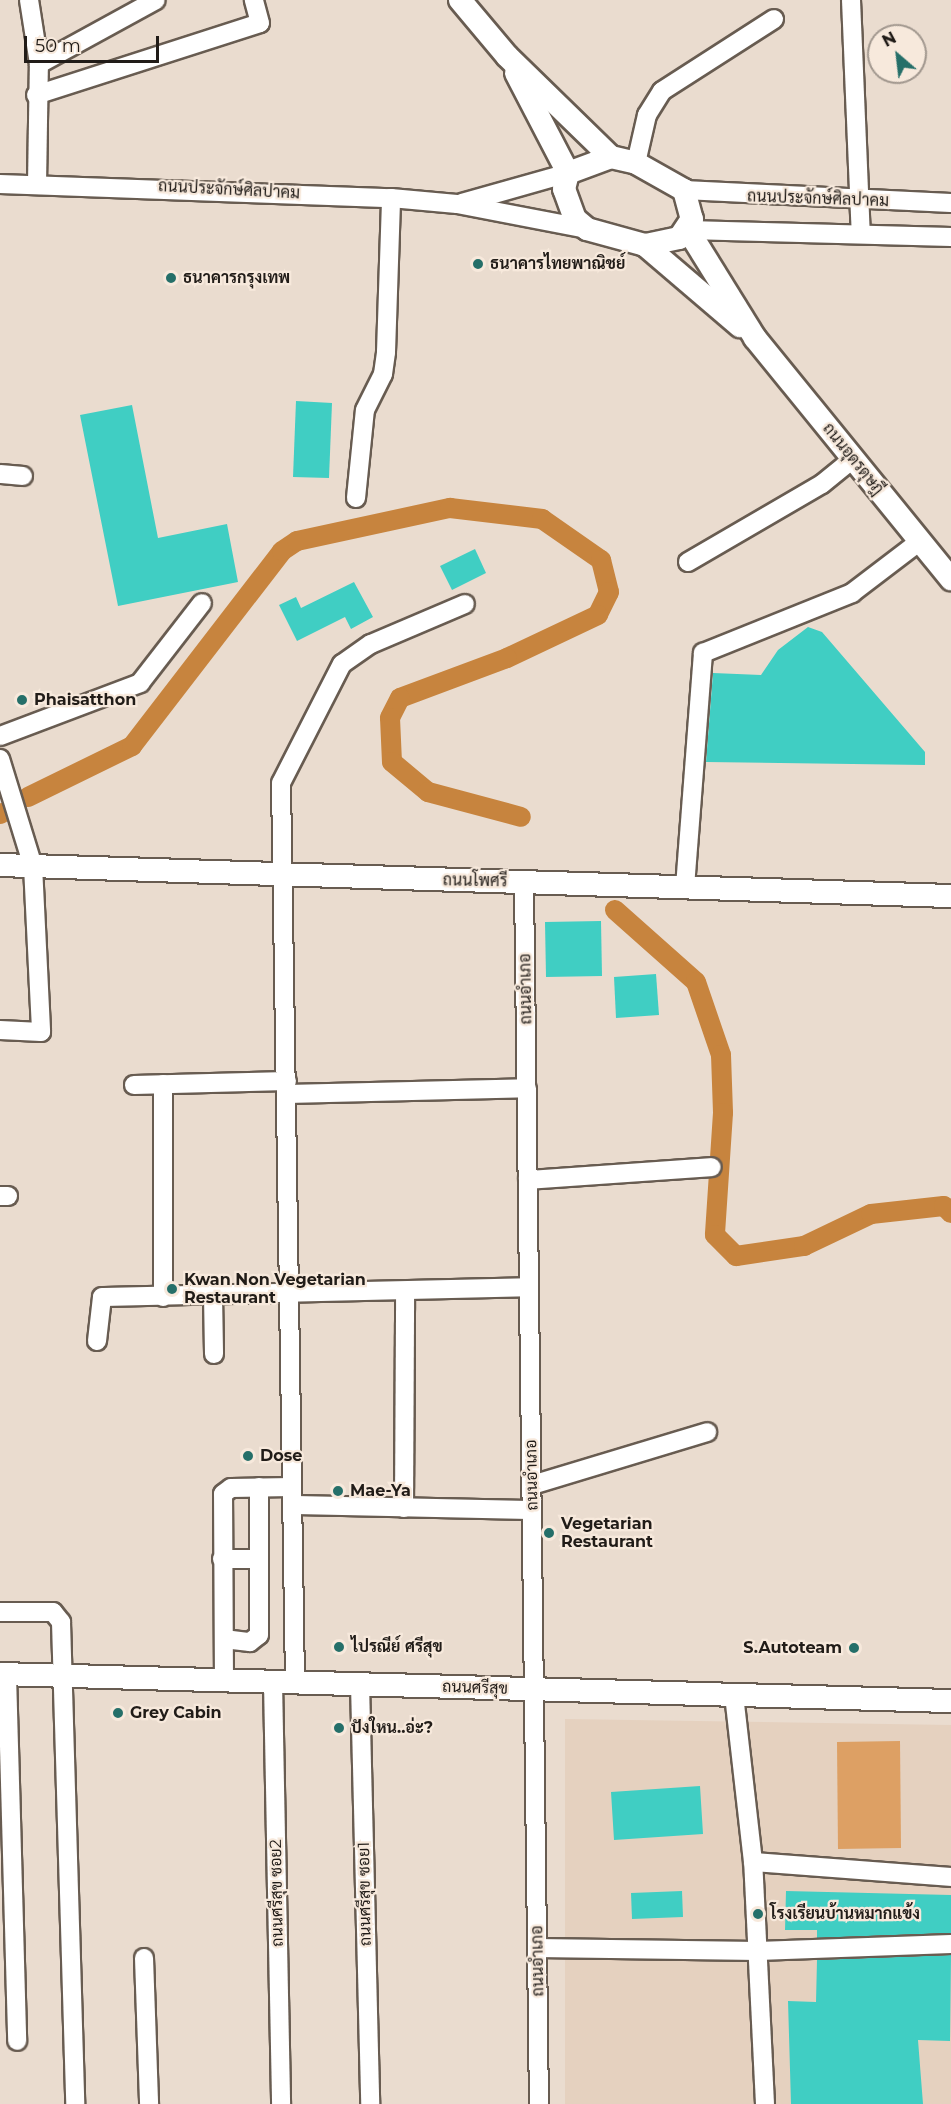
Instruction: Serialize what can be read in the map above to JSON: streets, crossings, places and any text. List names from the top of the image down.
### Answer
{
  "streets": {
    "main road": ["ถนนอุดรดุษฎี", "ถนนโพศรี", "ถนนศรีสุข"],
    "street": [
      "ถนนประจักษ์ศิลปาคม",
      "ถนนอำเภอ",
      "ถนนศรีสุข ซอย2",
      "ถนนศรีสุข ซอย1"
    ]
  },
  "crossings": [
    ["ถนนประจักษ์ศิลปาคม", "ถนนอุดรดุษฎี"],
    ["ถนนโพศรี", "ถนนอำเภอ"],
    ["ถนนโพศรี", "ถนนศรีสุข ซอย2"],
    ["ถนนอำเภอ", "ถนนศรีสุข"],
    ["ถนนศรีสุข", "ถนนศรีสุข ซอย2"],
    ["ถนนศรีสุข", "ถนนศรีสุข ซอย1"]
  ],
  "places": [
    "ธนาคารไทยพาณิชย์",
    "ธนาคารกรุงเทพ",
    "Phaisatthon",
    "Kwan Non Vegetarian Restaurant",
    "Dose",
    "Mae-Ya",
    "Vegetarian Restaurant",
    "ไปรณีย์ ศรีสุข",
    "S.Autoteam",
    "Grey Cabin",
    "ปังใหน..อ่ะ?",
    "โรงเรียนบ้านหมากแข้ง"
  ],
  "scale_bar": "50 m",
  "north": "top left"
}
